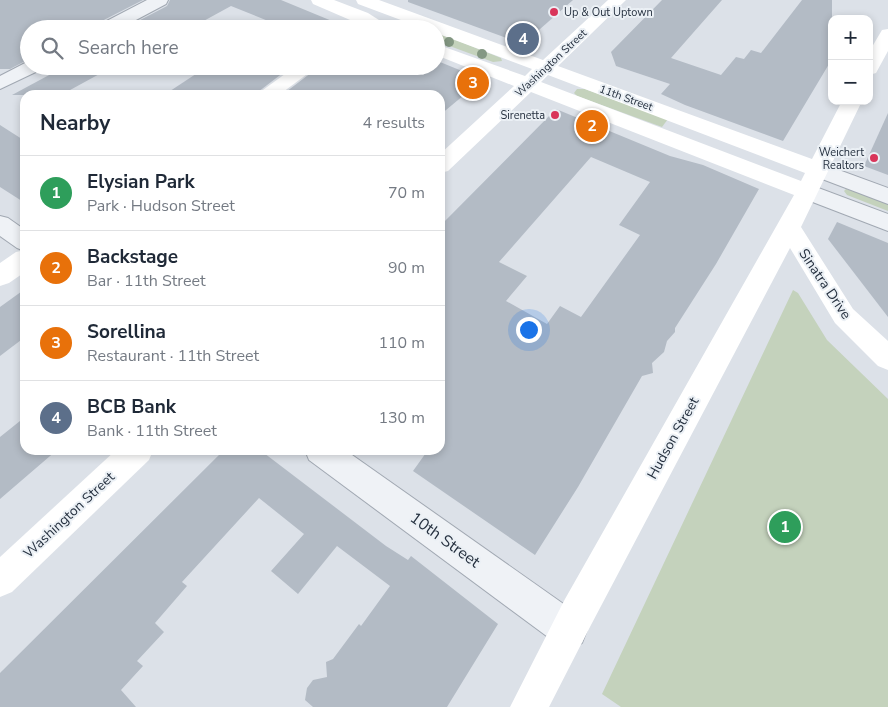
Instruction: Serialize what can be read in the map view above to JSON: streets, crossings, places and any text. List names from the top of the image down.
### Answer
{
  "streets": {
    "street": [
      "Washington Street",
      "11th Street",
      "Sinatra Drive",
      "Hudson Street",
      "10th Street"
    ]
  },
  "crossings": [
    ["Washington Street", "11th Street"],
    ["11th Street", "Hudson Street"],
    ["Sinatra Drive", "Hudson Street"],
    ["Hudson Street", "10th Street"]
  ],
  "places": ["Up & Out Uptown", "Sirenetta", "Weichert Realtors"],
  "page": {
    "map_buttons": ["+", "−"],
    "search": "Search here",
    "pins": [
      "4",
      "3",
      "2",
      "1"
    ],
    "heading": ["Nearby", "4 results"],
    "list": [
      {
        "mark": "1",
        "name": "Elysian Park",
        "note": "Park · Hudson Street",
        "value": "70 m"
      },
      {
        "mark": "2",
        "name": "Backstage",
        "note": "Bar · 11th Street",
        "value": "90 m"
      },
      {
        "mark": "3",
        "name": "Sorellina",
        "note": "Restaurant · 11th Street",
        "value": "110 m"
      },
      {
        "mark": "4",
        "name": "BCB Bank",
        "note": "Bank · 11th Street",
        "value": "130 m"
      }
    ]
  }
}
